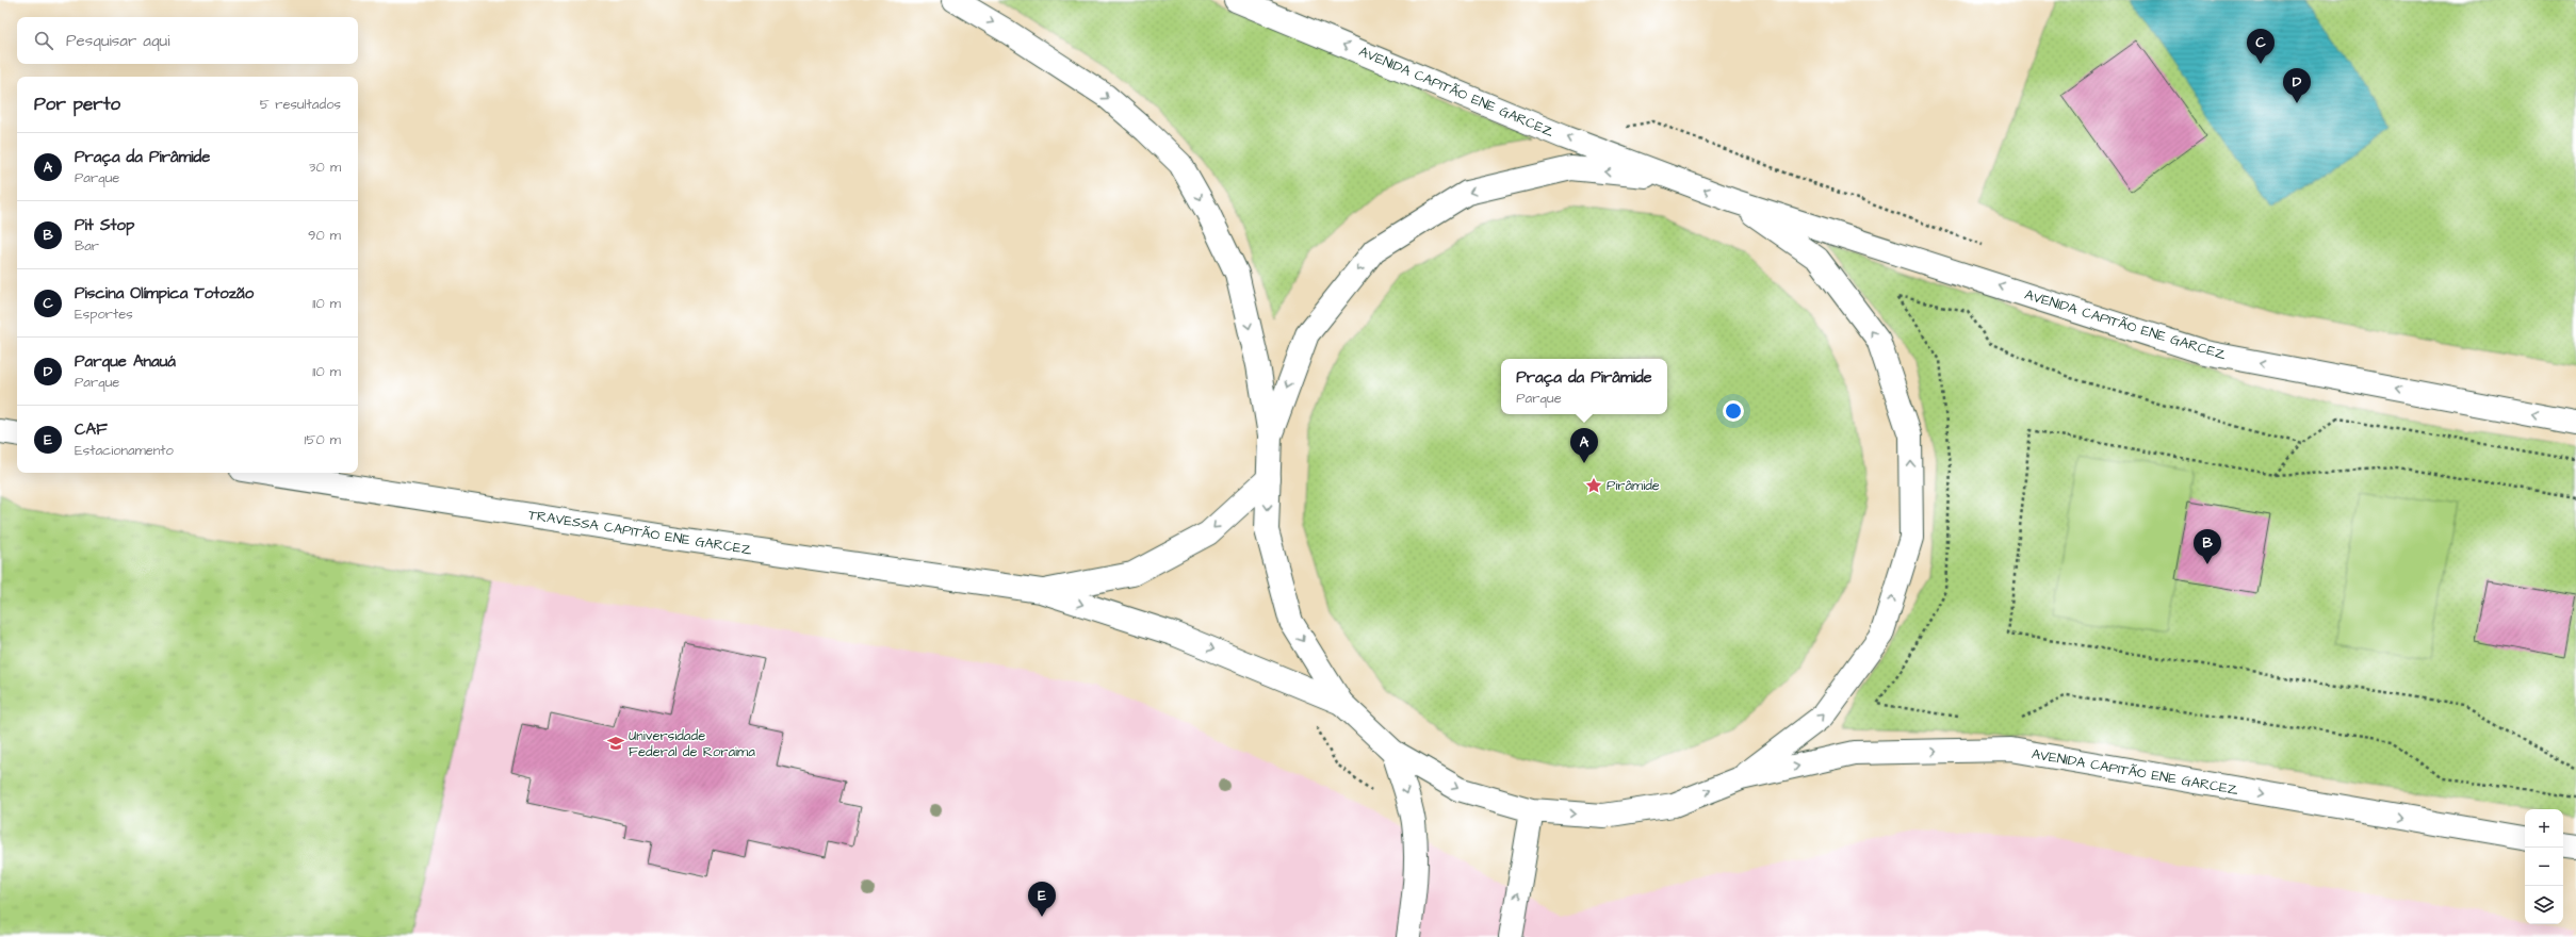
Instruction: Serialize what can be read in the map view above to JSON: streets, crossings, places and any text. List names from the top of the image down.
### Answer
{
  "streets": {
    "street": ["AVENIDA CAPITÃO ENE GARCEZ", "TRAVESSA CAPITÃO ENE GARCEZ"]
  },
  "places": {
    "place": ["Pirâmide"],
    "school or university": ["Universidade Federal de Roraima"]
  },
  "page": {
    "search": "Pesquisar aqui",
    "pins": [
      "C",
      "D",
      "A",
      "B",
      "E"
    ],
    "heading": ["Por perto", "5 resultados"],
    "list": [
      {
        "mark": "A",
        "name": "Praça da Pirâmide",
        "note": "Parque",
        "value": "30 m"
      },
      {
        "mark": "B",
        "name": "Pit Stop",
        "note": "Bar",
        "value": "90 m"
      },
      {
        "mark": "C",
        "name": "Piscina Olímpica Totozão",
        "note": "Esportes",
        "value": "110 m"
      },
      {
        "mark": "D",
        "name": "Parque Anauá",
        "note": "Parque",
        "value": "110 m"
      },
      {
        "mark": "E",
        "name": "CAF",
        "note": "Estacionamento",
        "value": "150 m"
      }
    ],
    "popup": ["Praça da Pirâmide", "Parque"],
    "map_buttons": ["+", "−"]
  }
}
